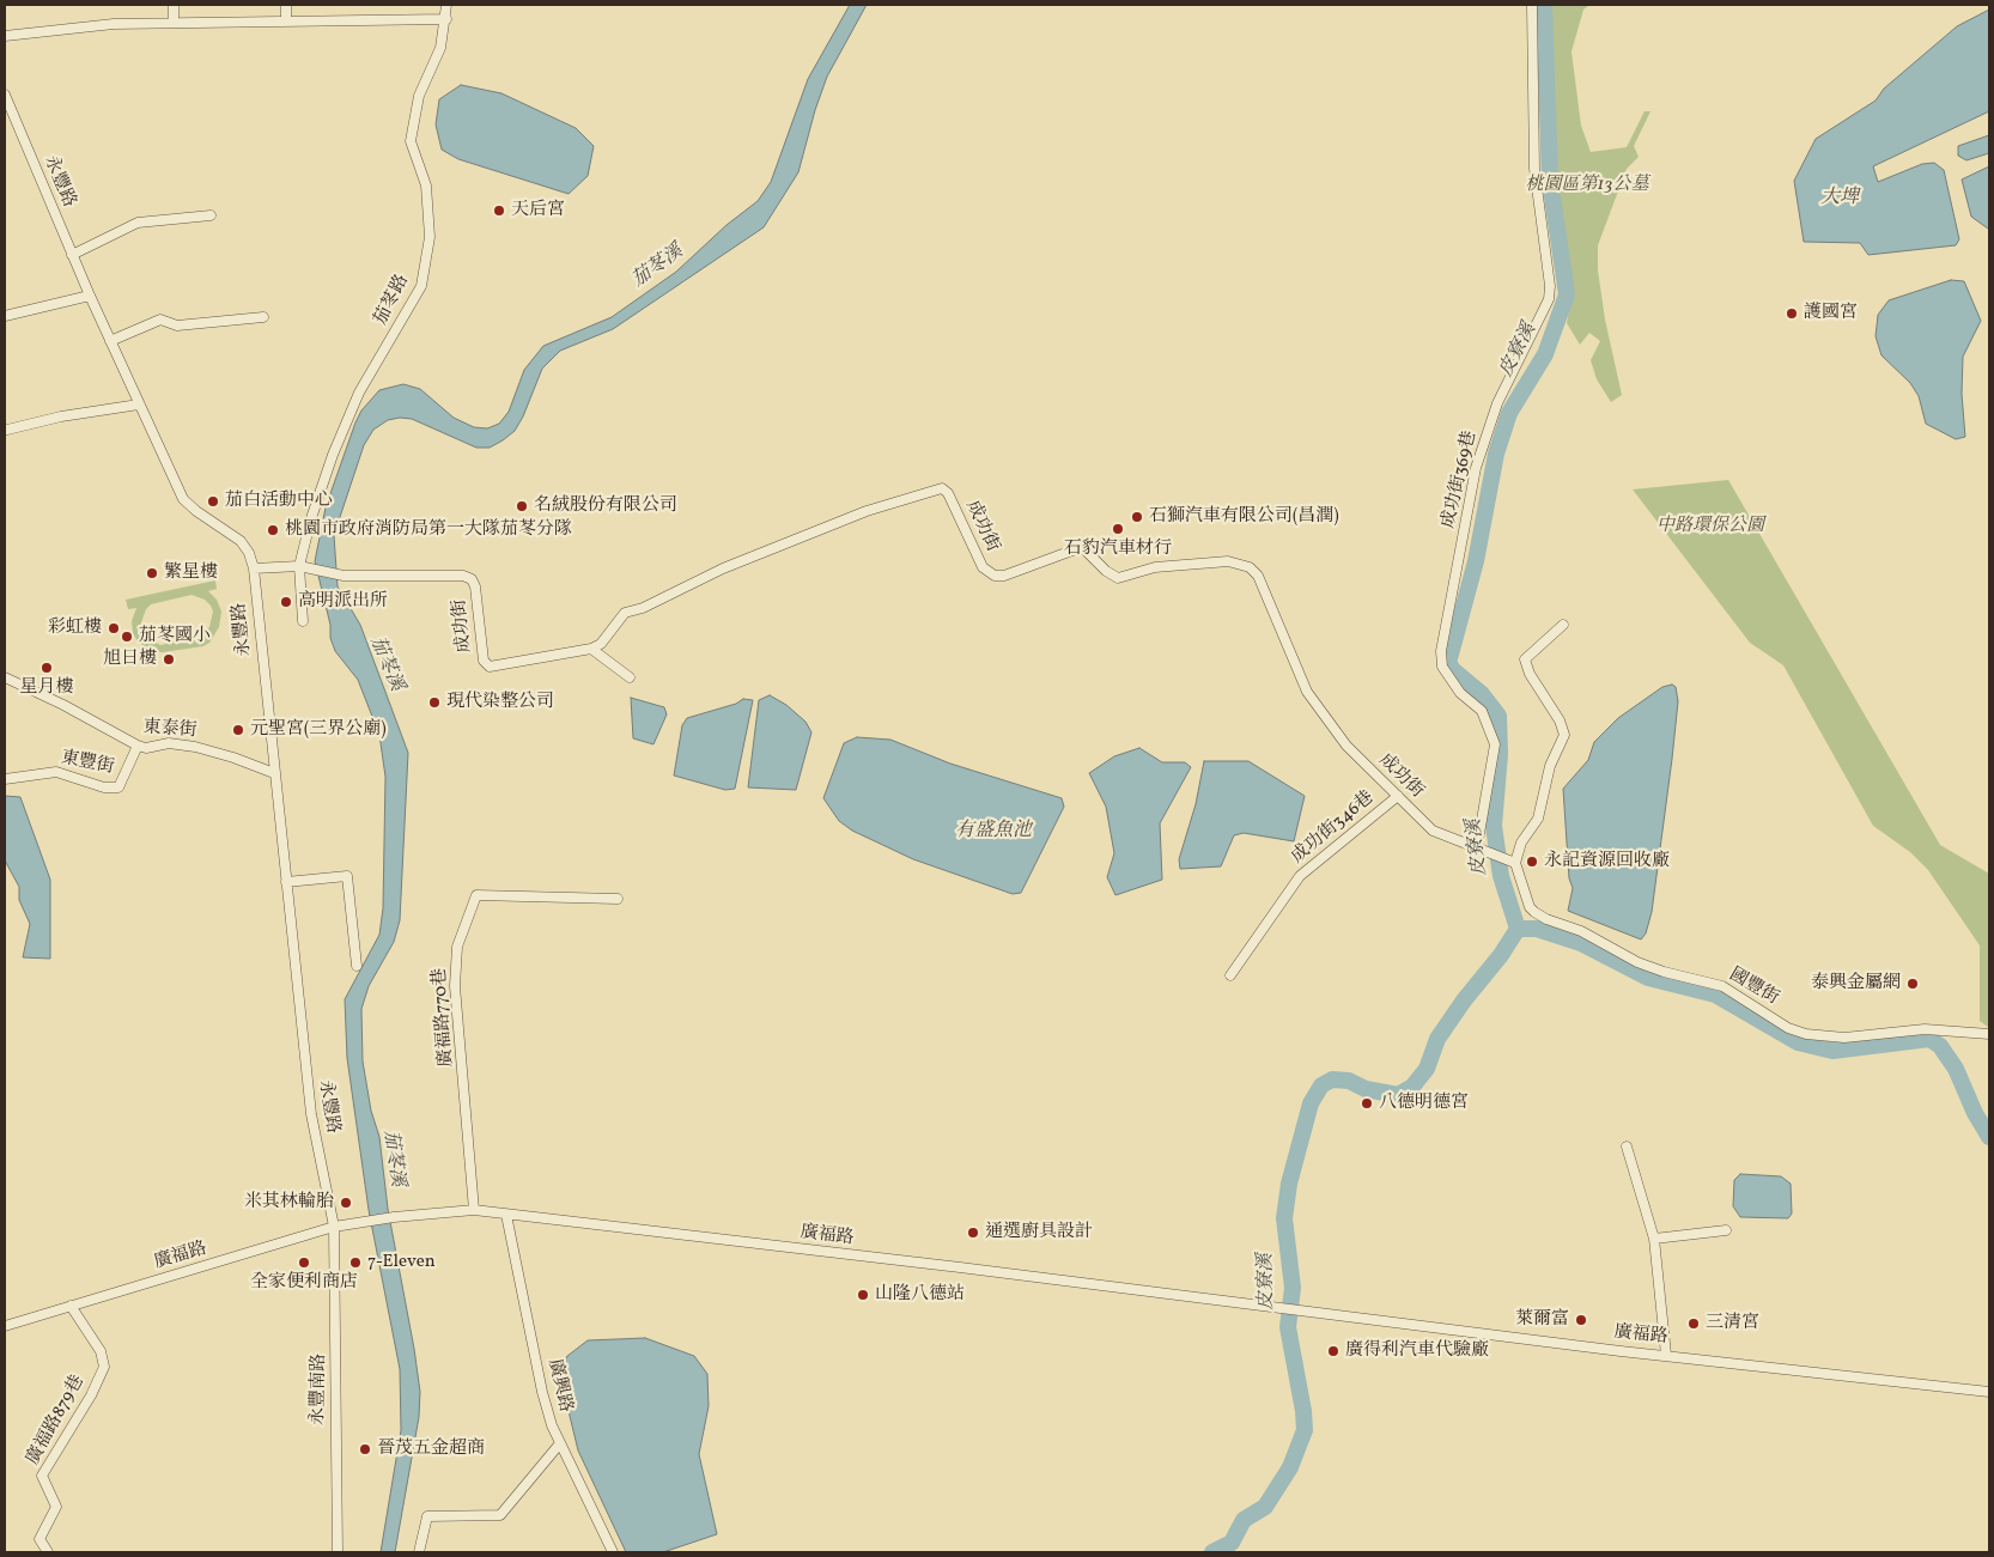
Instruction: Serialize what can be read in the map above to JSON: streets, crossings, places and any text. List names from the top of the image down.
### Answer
{
  "streets": {
    "street": [
      "永豐路",
      "茄苳路",
      "成功街369巷",
      "成功街",
      "東泰街",
      "東豐街",
      "成功街346巷",
      "國豐街",
      "廣福路770巷",
      "廣福路",
      "廣興路",
      "永豐南路",
      "廣福路879巷"
    ]
  },
  "crossings": [
    ["永豐路", "東泰街"],
    ["永豐路", "廣福路"],
    ["永豐路", "永豐南路"],
    ["茄苳路", "成功街"],
    ["成功街369巷", "成功街"],
    ["成功街", "成功街346巷"],
    ["成功街", "國豐街"],
    ["東泰街", "東豐街"],
    ["廣福路770巷", "廣福路"],
    ["廣福路", "廣興路"],
    ["廣福路", "永豐南路"],
    ["廣福路", "廣福路879巷"]
  ],
  "water": [
    "大埤",
    "茄苳溪",
    "皮寮溪",
    "有盛魚池"
  ],
  "parks": ["桃園區第13公墓", "中路環保公園"],
  "places": [
    "天后宮",
    "護國宮",
    "茄白活動中心",
    "名絨股份有限公司",
    "石獅汽車有限公司(昌潤)",
    "石豹汽車材行",
    "桃園市政府消防局第一大隊茄苳分隊",
    "繁星樓",
    "高明派出所",
    "彩虹樓",
    "茄苳國小",
    "旭日樓",
    "星月樓",
    "現代染整公司",
    "元聖宮(三界公廟)",
    "永記資源回收廠",
    "泰興金屬網",
    "八德明德宮",
    "米其林輪胎",
    "通選廚具設計",
    "全家便利商店",
    "7-Eleven",
    "山隆八德站",
    "萊爾富",
    "三清宮",
    "廣得利汽車代驗廠",
    "晉茂五金超商"
  ]
}
